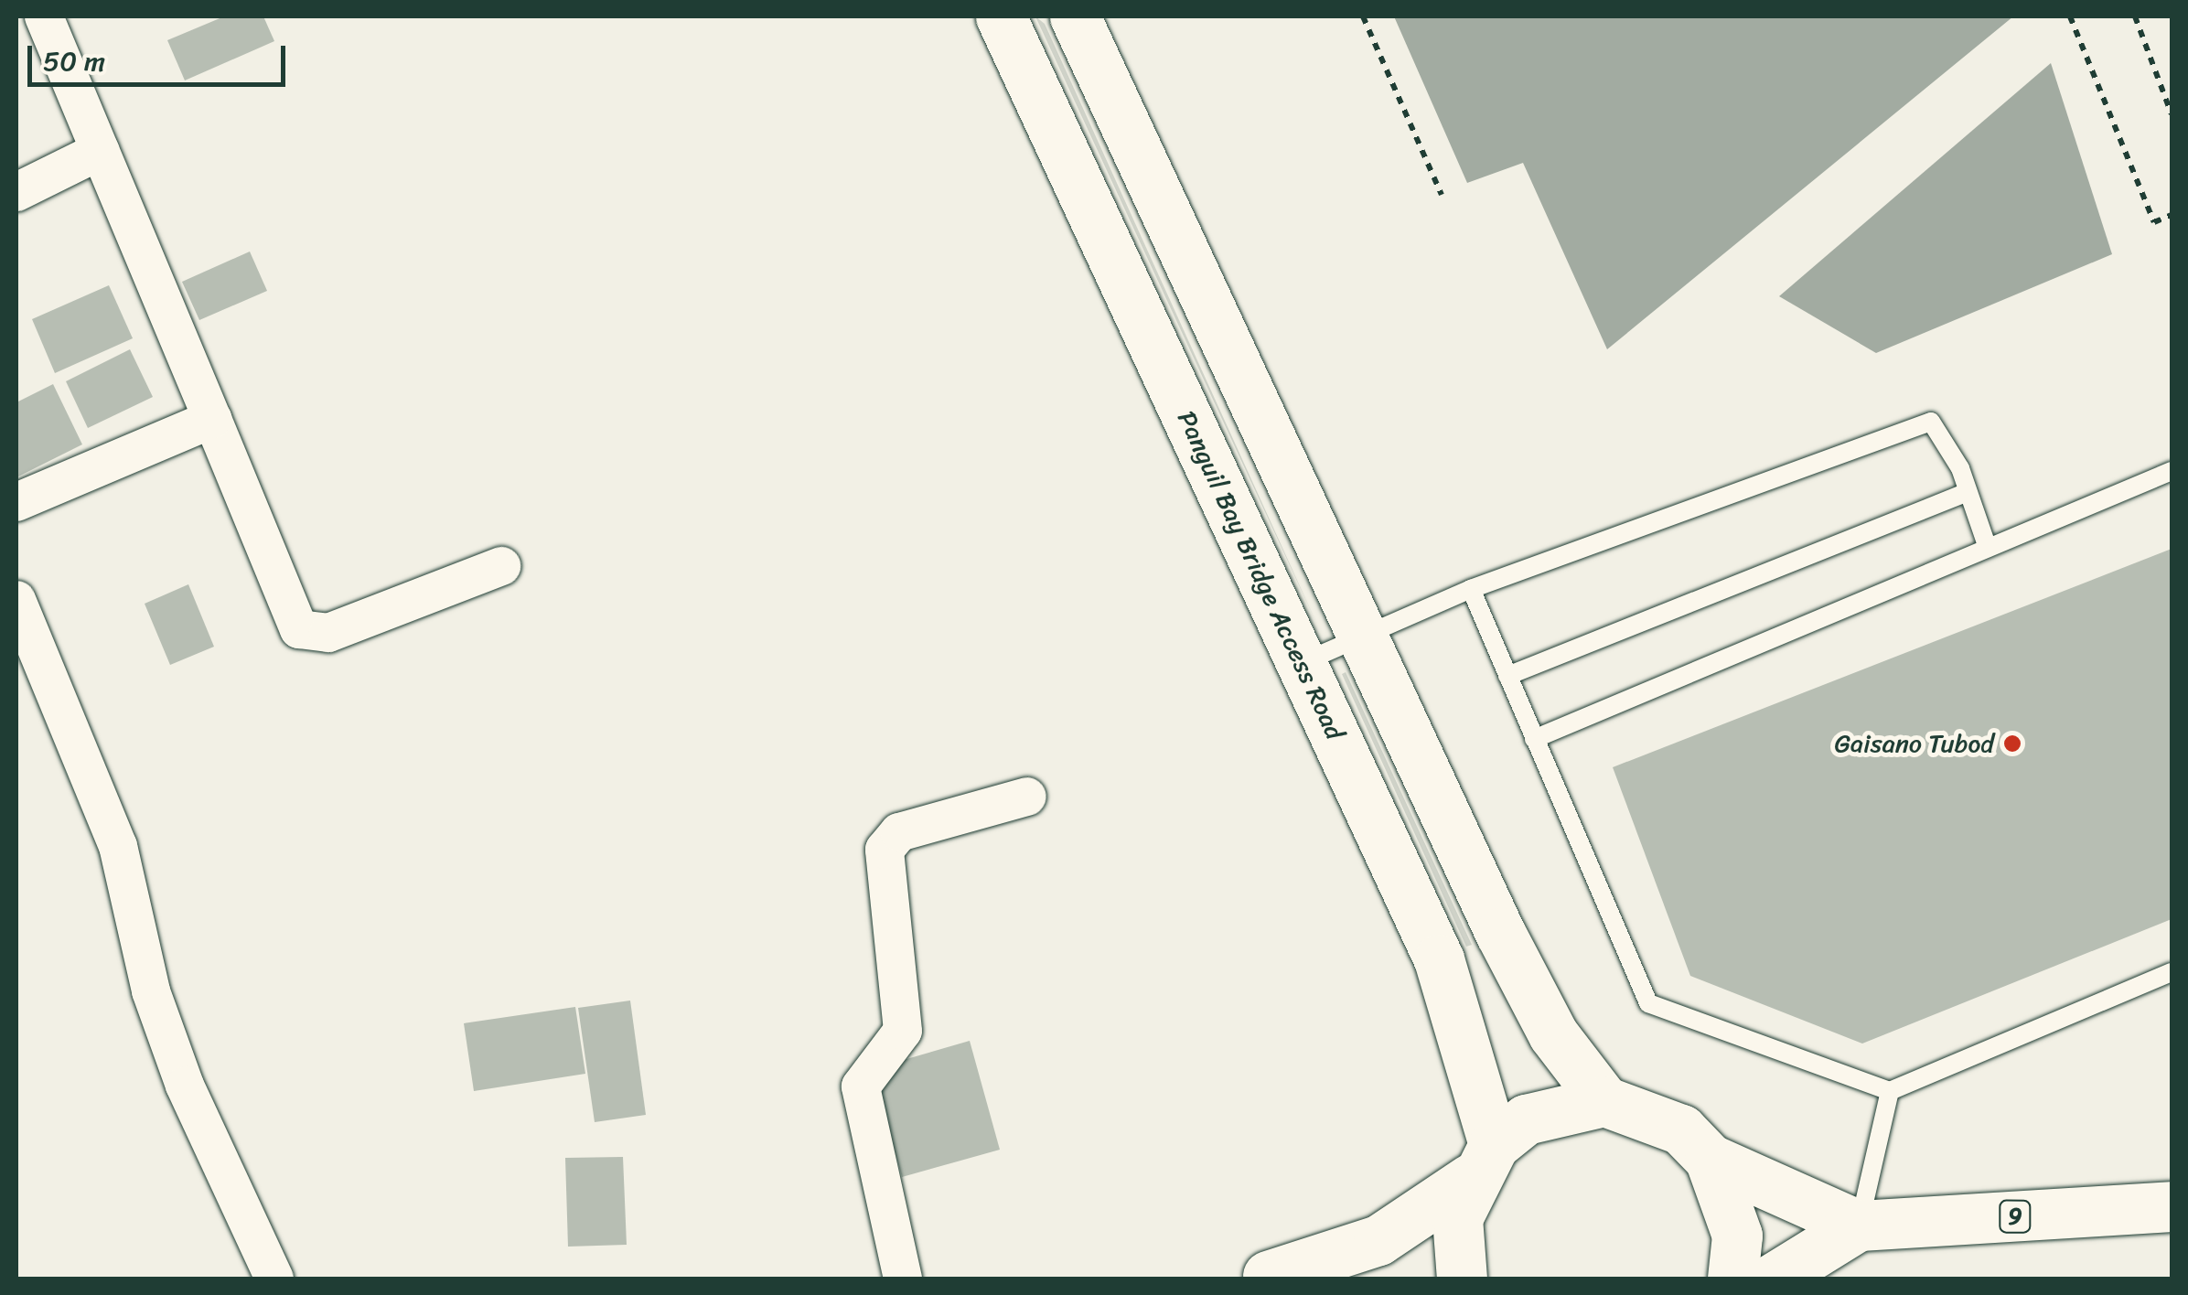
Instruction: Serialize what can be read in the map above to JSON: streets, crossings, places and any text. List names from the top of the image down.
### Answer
{
  "streets": {
    "highway": ["Panguil Bay Bridge Access Road", "9"]
  },
  "places": ["Gaisano Tubod"],
  "scale_bar": "50 m"
}
